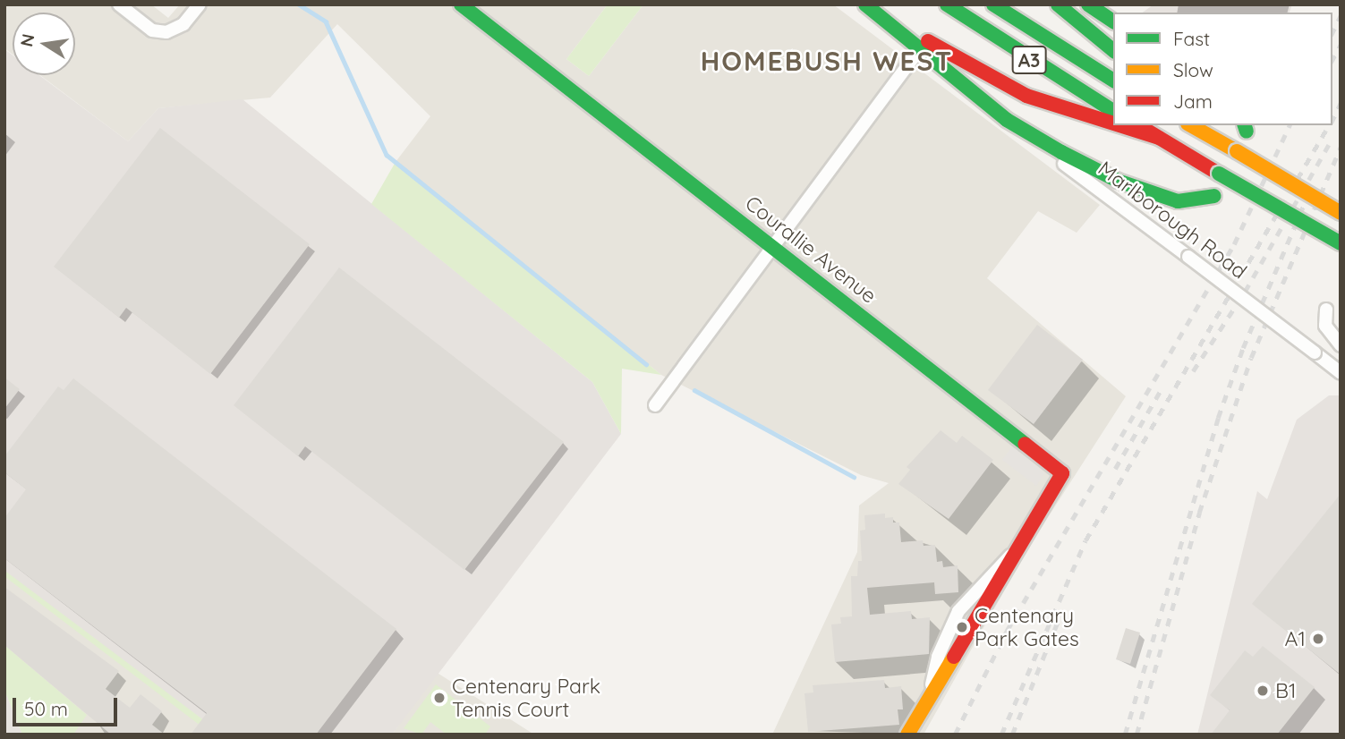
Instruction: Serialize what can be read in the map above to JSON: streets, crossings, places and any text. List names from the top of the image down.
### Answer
{
  "streets": {
    "main road": ["A3", "Courallie Avenue"],
    "street": ["Marlborough Road"]
  },
  "districts": ["HOMEBUSH WEST"],
  "places": [
    "Centenary Park Gates",
    "A1",
    "B1",
    "Centenary Park Tennis Court"
  ],
  "legend": ["Fast", "Slow", "Jam"],
  "scale_bar": "50 m",
  "north": "left"
}
